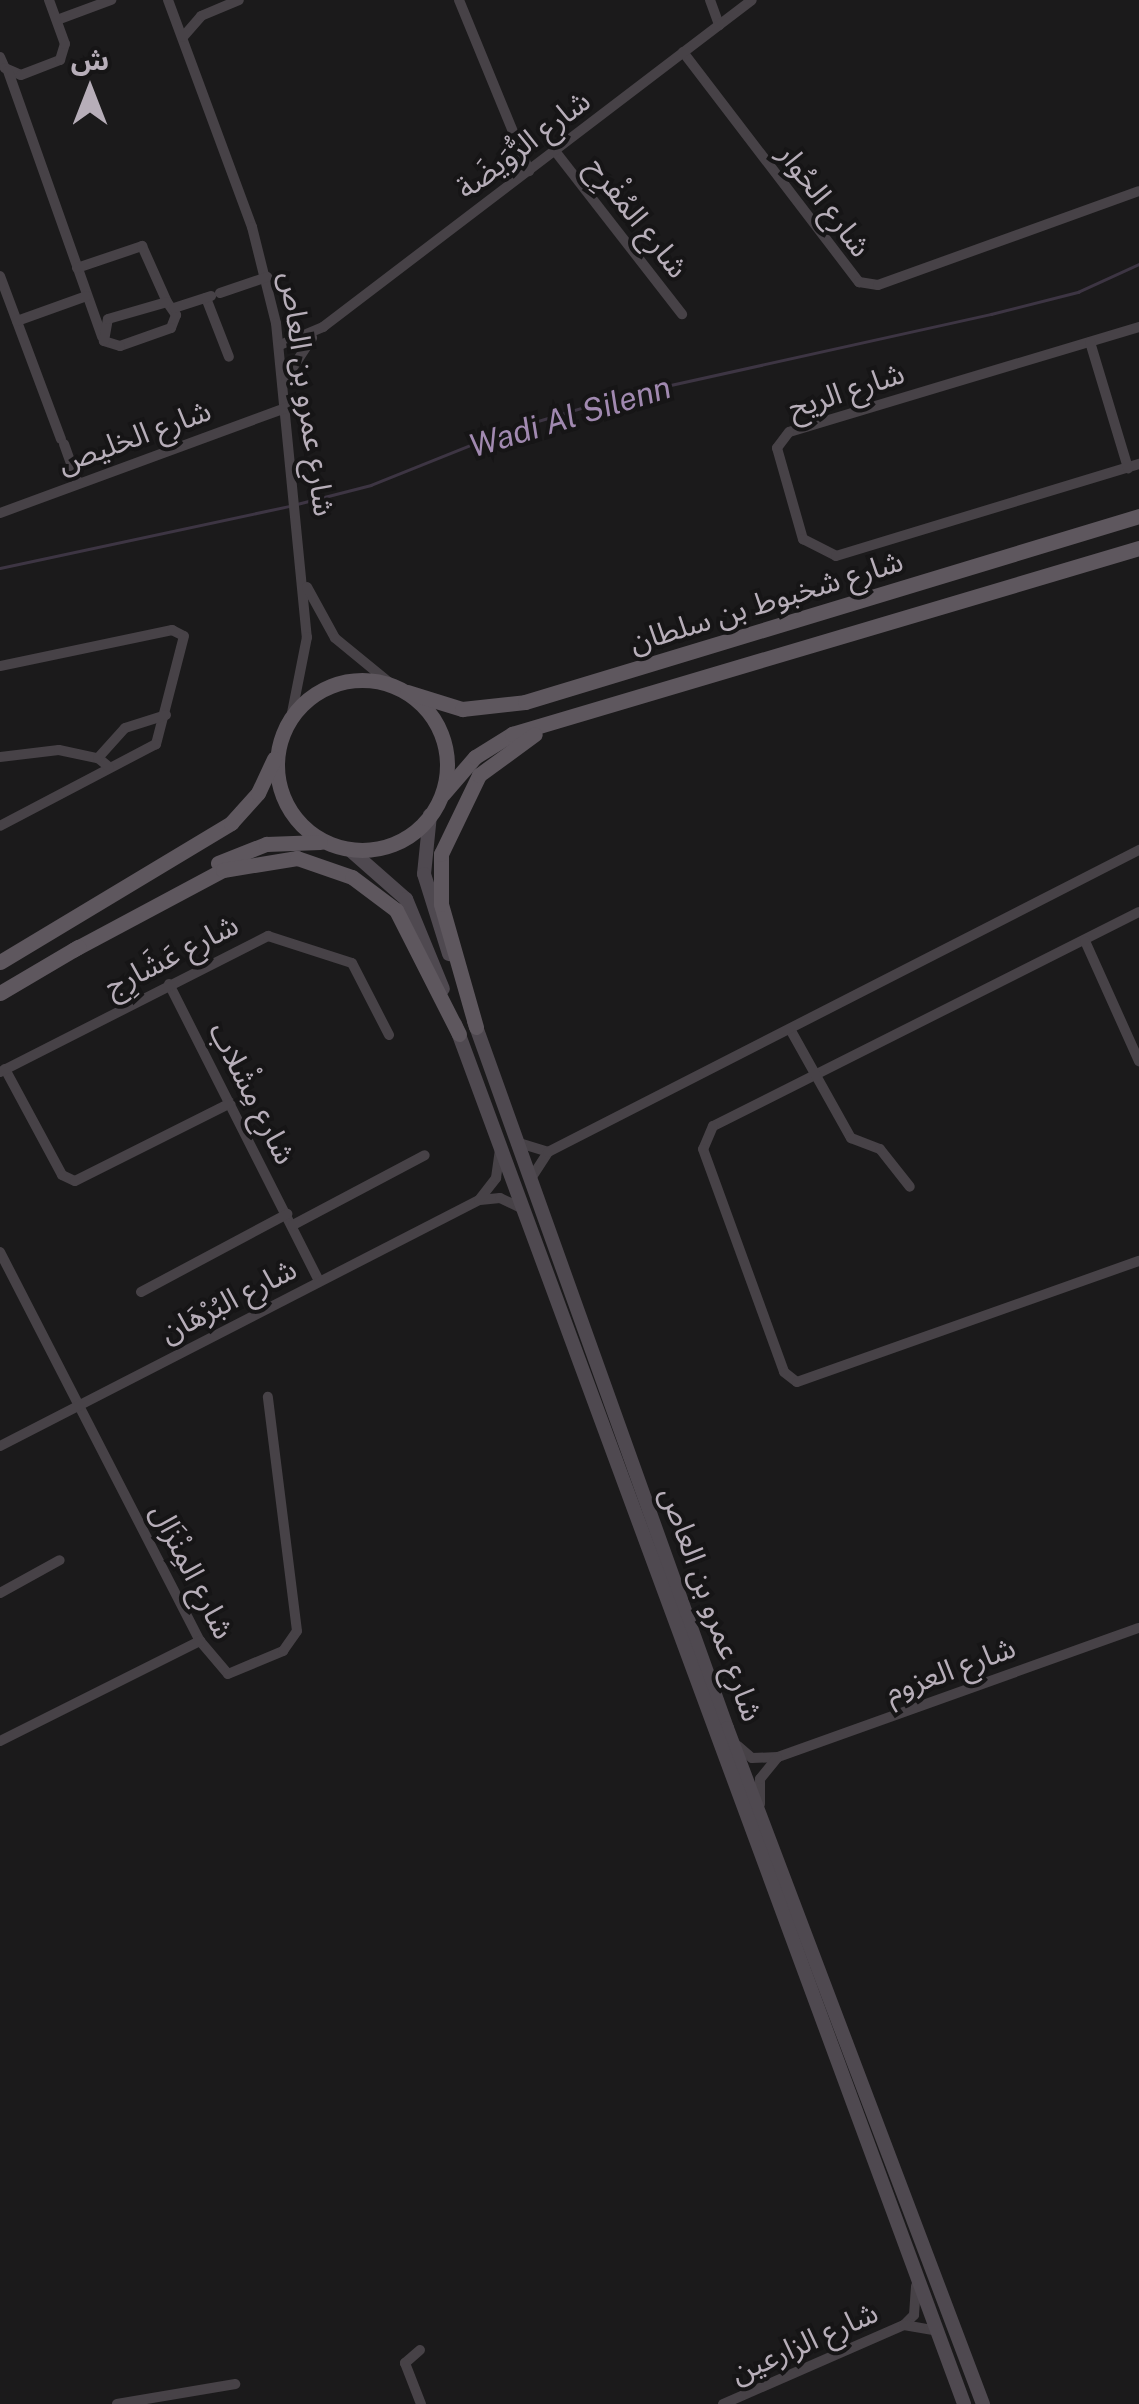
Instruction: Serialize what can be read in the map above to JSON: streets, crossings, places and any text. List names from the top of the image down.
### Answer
{
  "streets": {
    "main road": ["شارع عمرو بن العاص", "شارع شخبوط بن سلطان"],
    "street": [
      "شارع الرُّوَيضَة",
      "شارع الحُوار",
      "شارع المُفْرِح",
      "شارع الريح",
      "شارع الخليص",
      "شارع عَشَارِج",
      "شارع مِشْلاب",
      "شارع البُرْهَان",
      "شارع المِنْزَال",
      "شارع العزوم",
      "شارع الزارعين"
    ]
  },
  "crossings": [
    ["شارع الرُّوَيضَة", "شارع الحُوار"],
    ["شارع الرُّوَيضَة", "شارع المُفْرِح"],
    ["شارع الرُّوَيضَة", "شارع عمرو بن العاص"],
    ["شارع عمرو بن العاص", "شارع الخليص"],
    ["شارع عمرو بن العاص", "شارع شخبوط بن سلطان"],
    ["شارع عمرو بن العاص", "شارع الزارعين"],
    ["شارع عَشَارِج", "شارع مِشْلاب"],
    ["شارع مِشْلاب", "شارع البُرْهَان"],
    ["شارع البُرْهَان", "شارع المِنْزَال"]
  ],
  "water": ["Wadi Al Silenn"],
  "north": "top"
}
